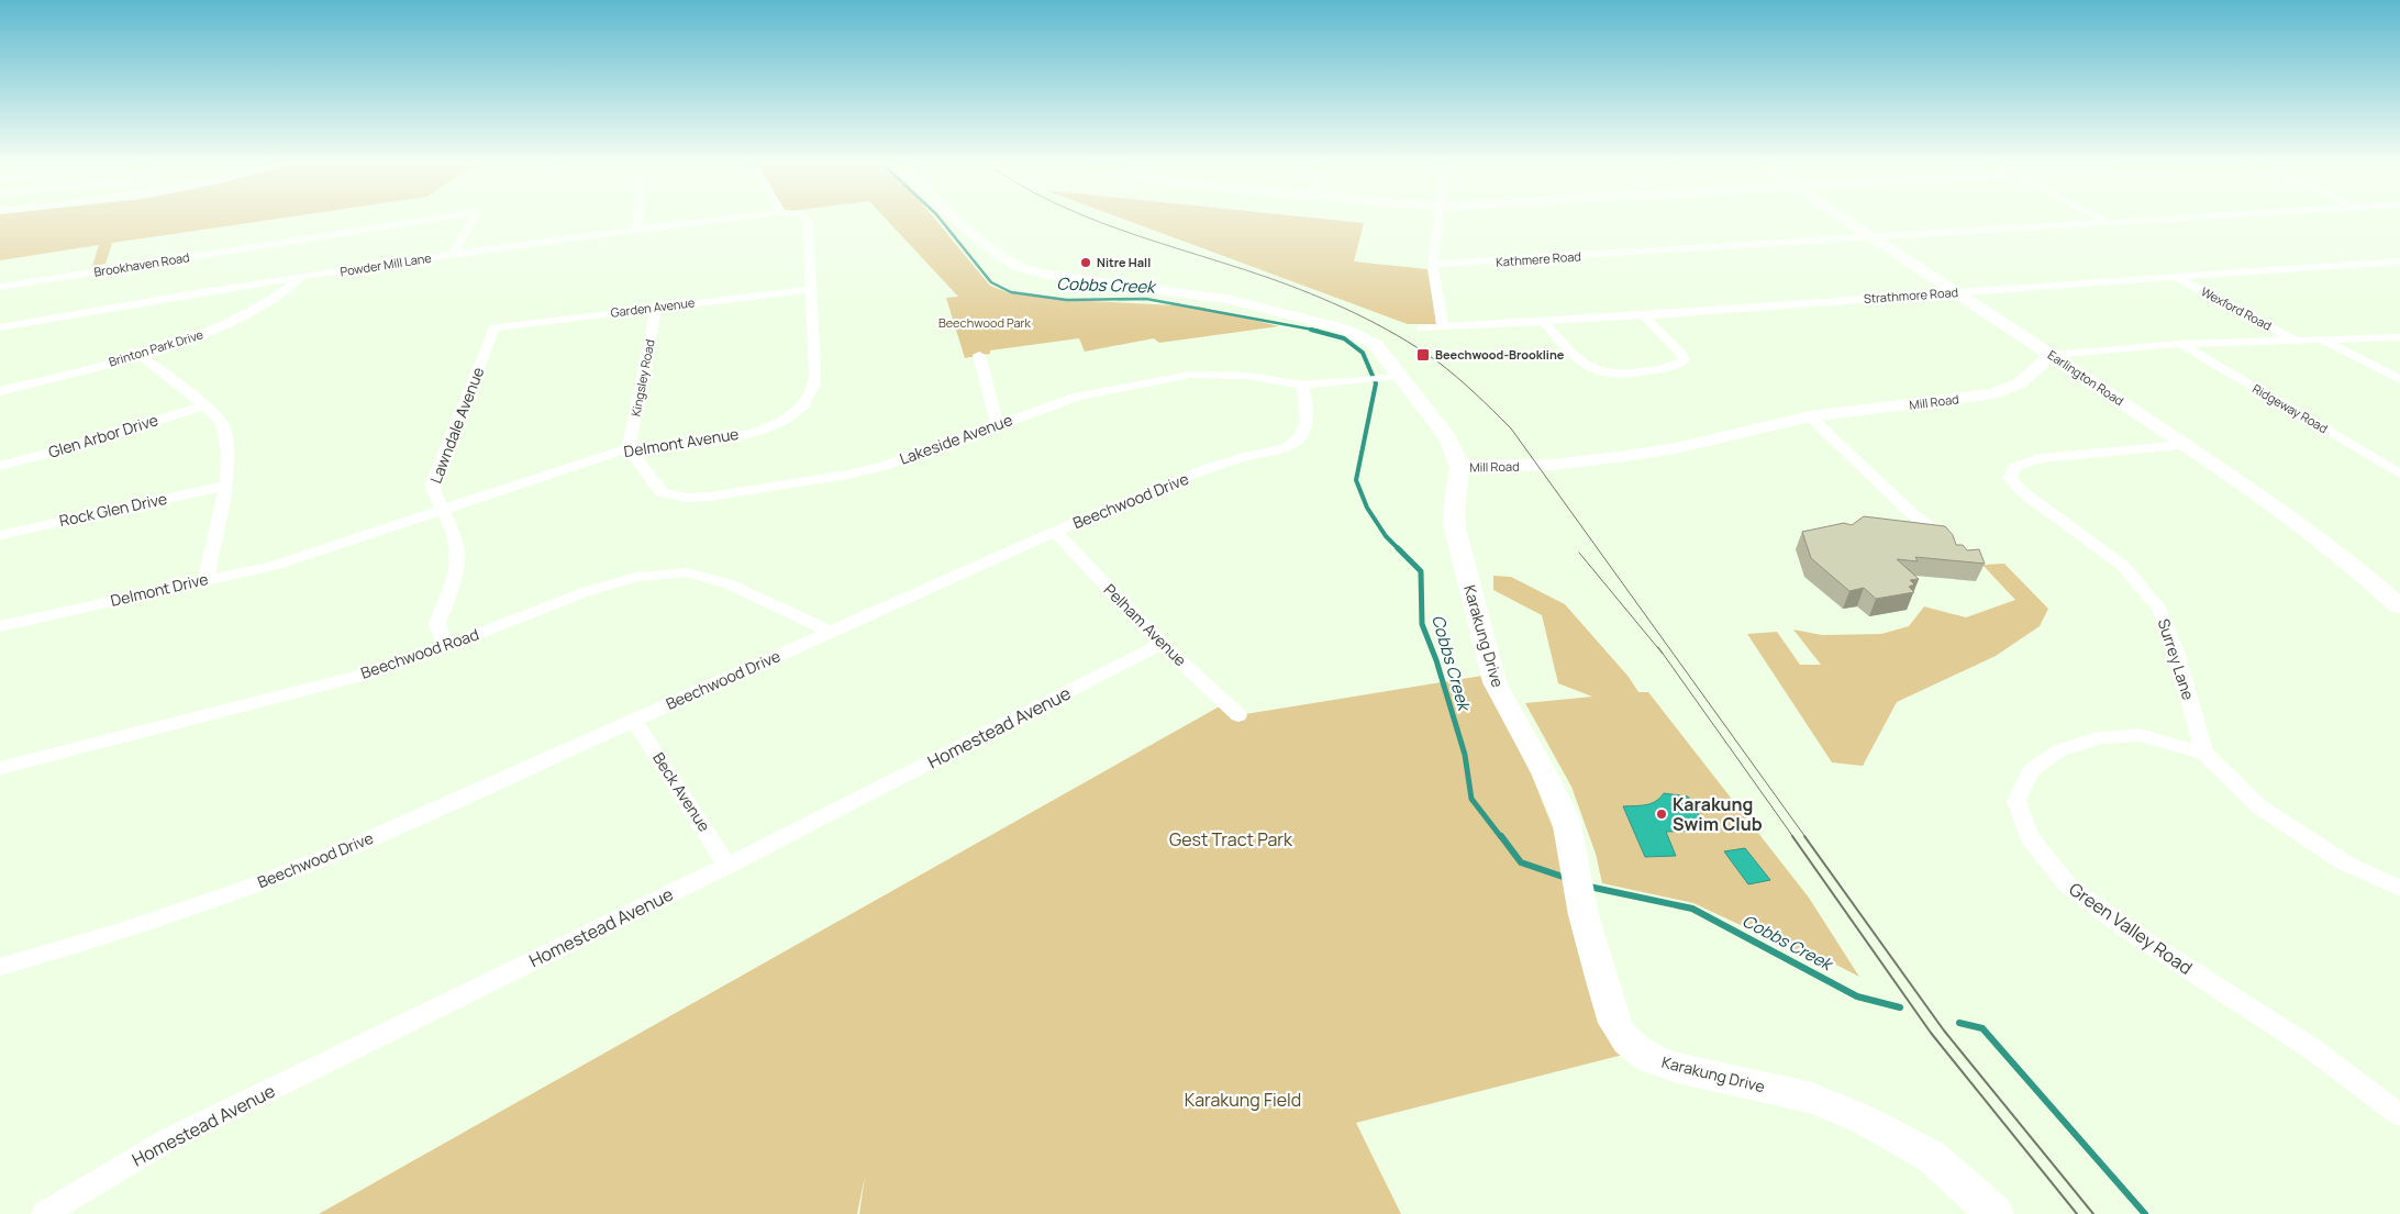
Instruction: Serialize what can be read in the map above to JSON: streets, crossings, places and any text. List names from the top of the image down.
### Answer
{
  "streets": {
    "street": [
      "Kathmere Road",
      "Brookhaven Road",
      "Powder Mill Lane",
      "Strathmore Road",
      "Garden Avenue",
      "Wexford Road",
      "Brinton Park Drive",
      "Kingsley Road",
      "Earlington Road",
      "Mill Road",
      "Ridgeway Road",
      "Lawndale Avenue",
      "Glen Arbor Drive",
      "Lakeside Avenue",
      "Delmont Avenue",
      "Beechwood Drive",
      "Rock Glen Drive",
      "Delmont Drive",
      "Pelham Avenue",
      "Karakung Drive",
      "Beechwood Road",
      "Surrey Lane",
      "Homestead Avenue",
      "Beck Avenue",
      "Green Valley Road"
    ]
  },
  "crossings": [
    ["Kathmere Road", "Earlington Road"],
    ["Brookhaven Road", "Powder Mill Lane"],
    ["Powder Mill Lane", "Brinton Park Drive"],
    ["Strathmore Road", "Wexford Road"],
    ["Strathmore Road", "Earlington Road"],
    ["Garden Avenue", "Kingsley Road"],
    ["Garden Avenue", "Lawndale Avenue"],
    ["Garden Avenue", "Delmont Avenue"],
    ["Kingsley Road", "Lakeside Avenue"],
    ["Kingsley Road", "Delmont Avenue"],
    ["Earlington Road", "Mill Road"],
    ["Earlington Road", "Surrey Lane"],
    ["Mill Road", "Karakung Drive"],
    ["Lawndale Avenue", "Delmont Avenue"],
    ["Lawndale Avenue", "Beechwood Road"],
    ["Lakeside Avenue", "Delmont Avenue"],
    ["Lakeside Avenue", "Beechwood Drive"],
    ["Delmont Avenue", "Delmont Drive"],
    ["Beechwood Drive", "Pelham Avenue"],
    ["Beechwood Drive", "Beechwood Road"],
    ["Beechwood Drive", "Beck Avenue"],
    ["Pelham Avenue", "Homestead Avenue"],
    ["Surrey Lane", "Green Valley Road"],
    ["Homestead Avenue", "Beck Avenue"]
  ],
  "water": ["Cobbs Creek"],
  "parks": ["Beechwood Park", "Gest Tract Park", "Karakung Field"],
  "places": {
    "other": ["Nitre Hall", "Karakung Swim Club"],
    "transit": ["Beechwood-Brookline"]
  }
}
